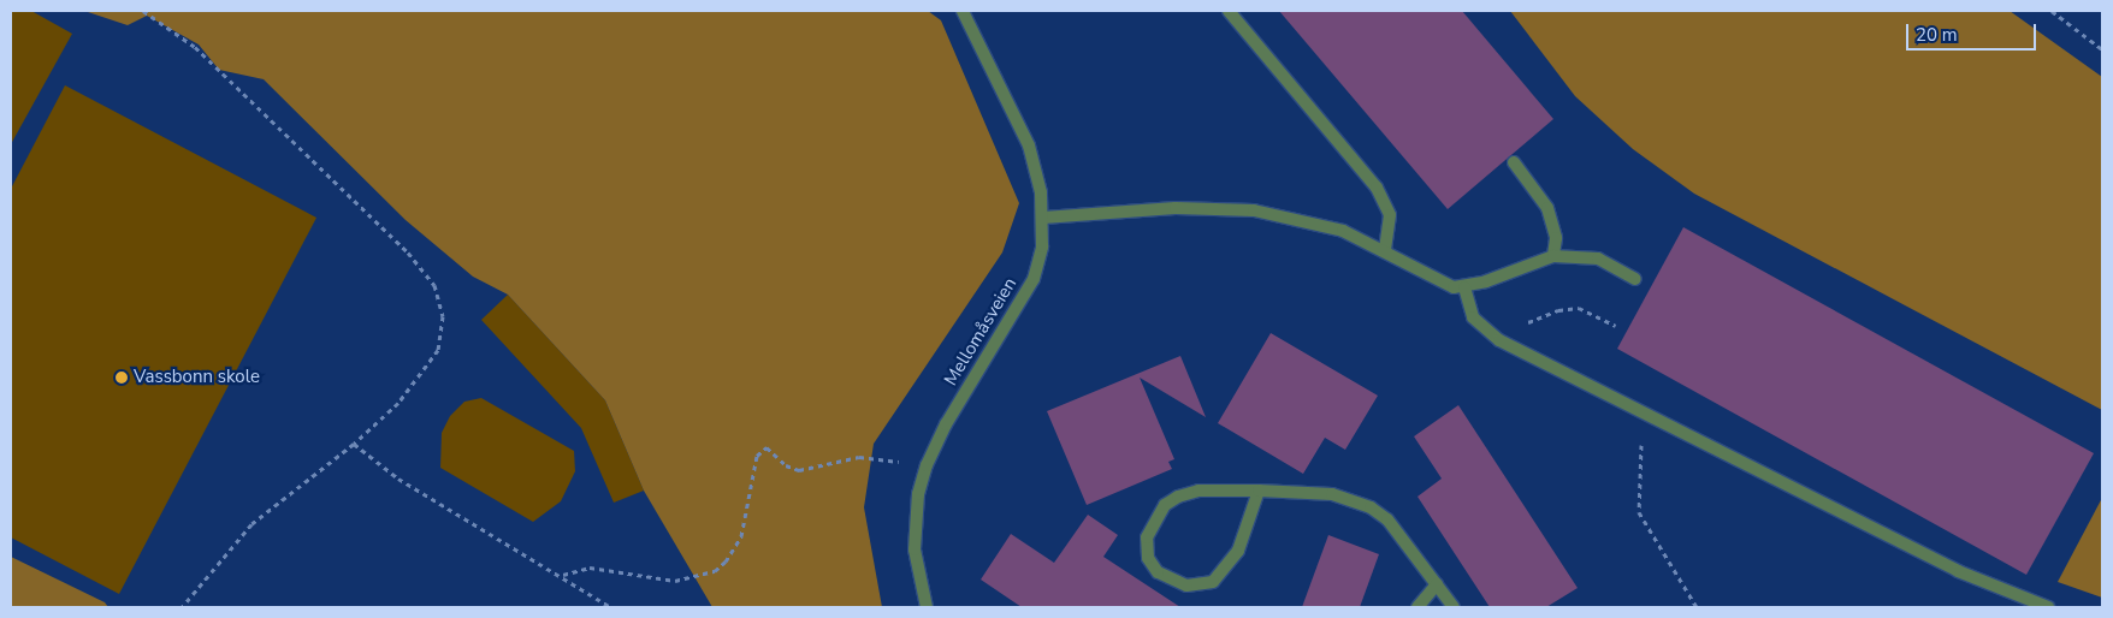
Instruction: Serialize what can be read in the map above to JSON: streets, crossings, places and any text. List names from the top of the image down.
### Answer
{
  "streets": {
    "street": ["Mellomåsveien"]
  },
  "places": ["Vassbonn skole"],
  "scale_bar": "20 m"
}
